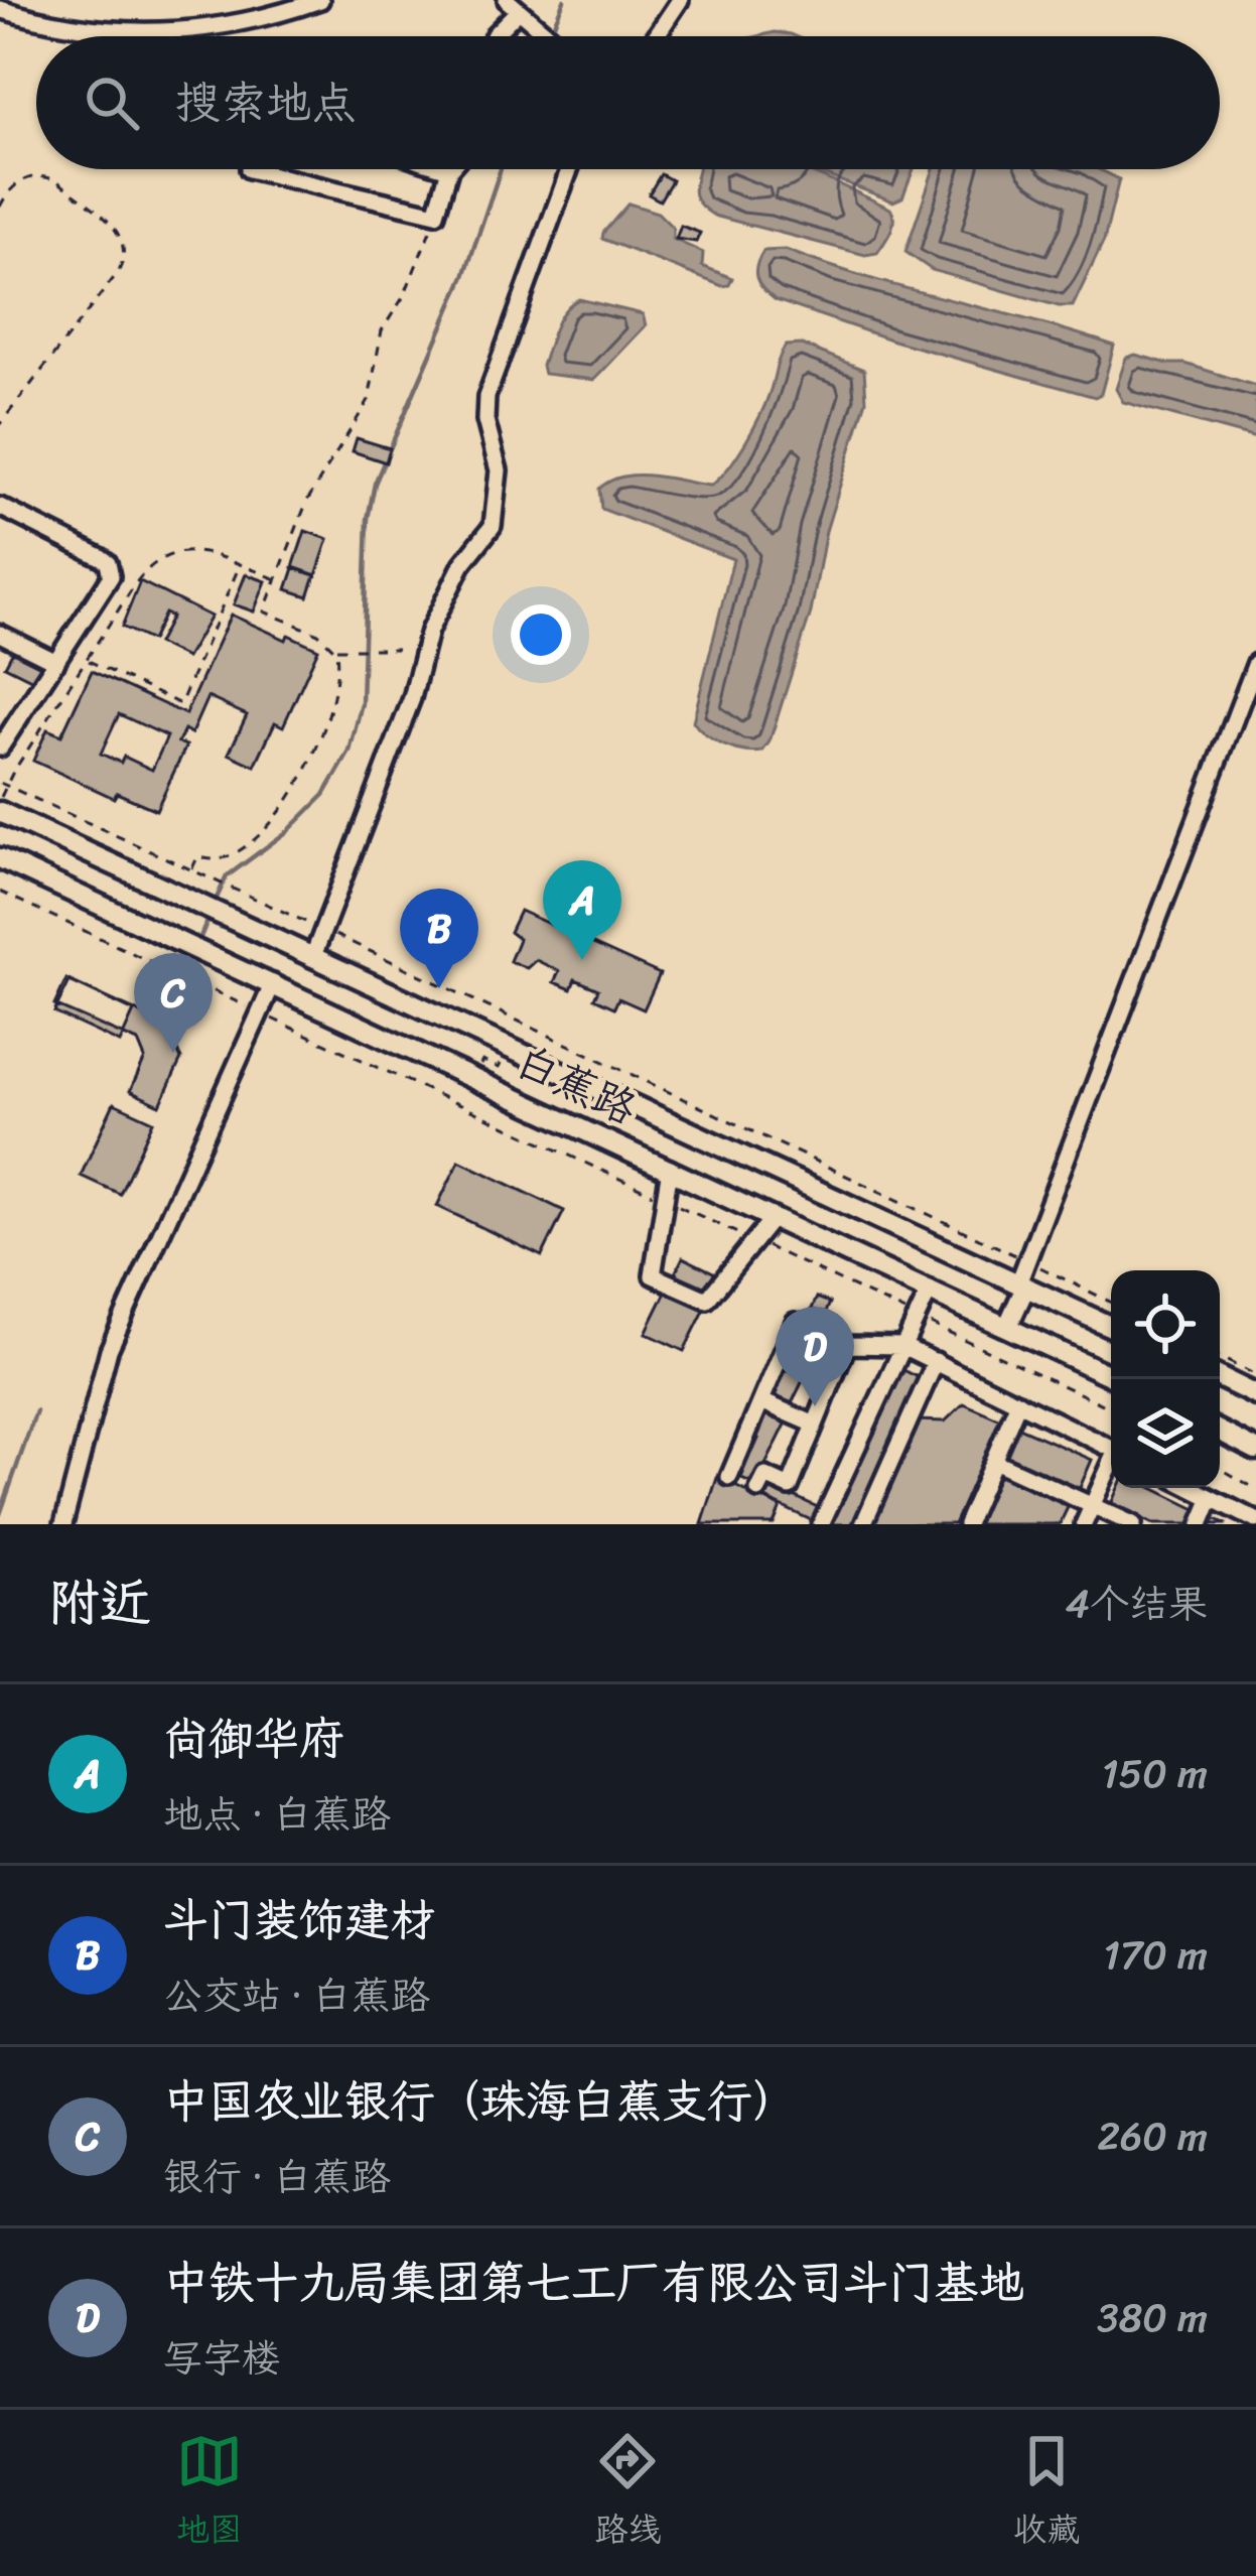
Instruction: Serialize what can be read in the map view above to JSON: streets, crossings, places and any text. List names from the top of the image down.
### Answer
{
  "streets": {
    "main road": ["白蕉路"]
  },
  "page": {
    "search": "搜索地点",
    "pins": [
      "A",
      "B",
      "C",
      "D"
    ],
    "heading": ["附近", "4个结果"],
    "list": [
      {
        "mark": "A",
        "name": "尚御华府",
        "note": "地点 · 白蕉路",
        "value": "150 m"
      },
      {
        "mark": "B",
        "name": "斗门装饰建材",
        "note": "公交站 · 白蕉路",
        "value": "170 m"
      },
      {
        "mark": "C",
        "name": "中国农业银行（珠海白蕉支行）",
        "note": "银行 · 白蕉路",
        "value": "260 m"
      },
      {
        "mark": "D",
        "name": "中铁十九局集团第七工厂有限公司斗门基地",
        "note": "写字楼",
        "value": "380 m"
      }
    ],
    "nav": ["地图", "路线", "收藏"]
  }
}
